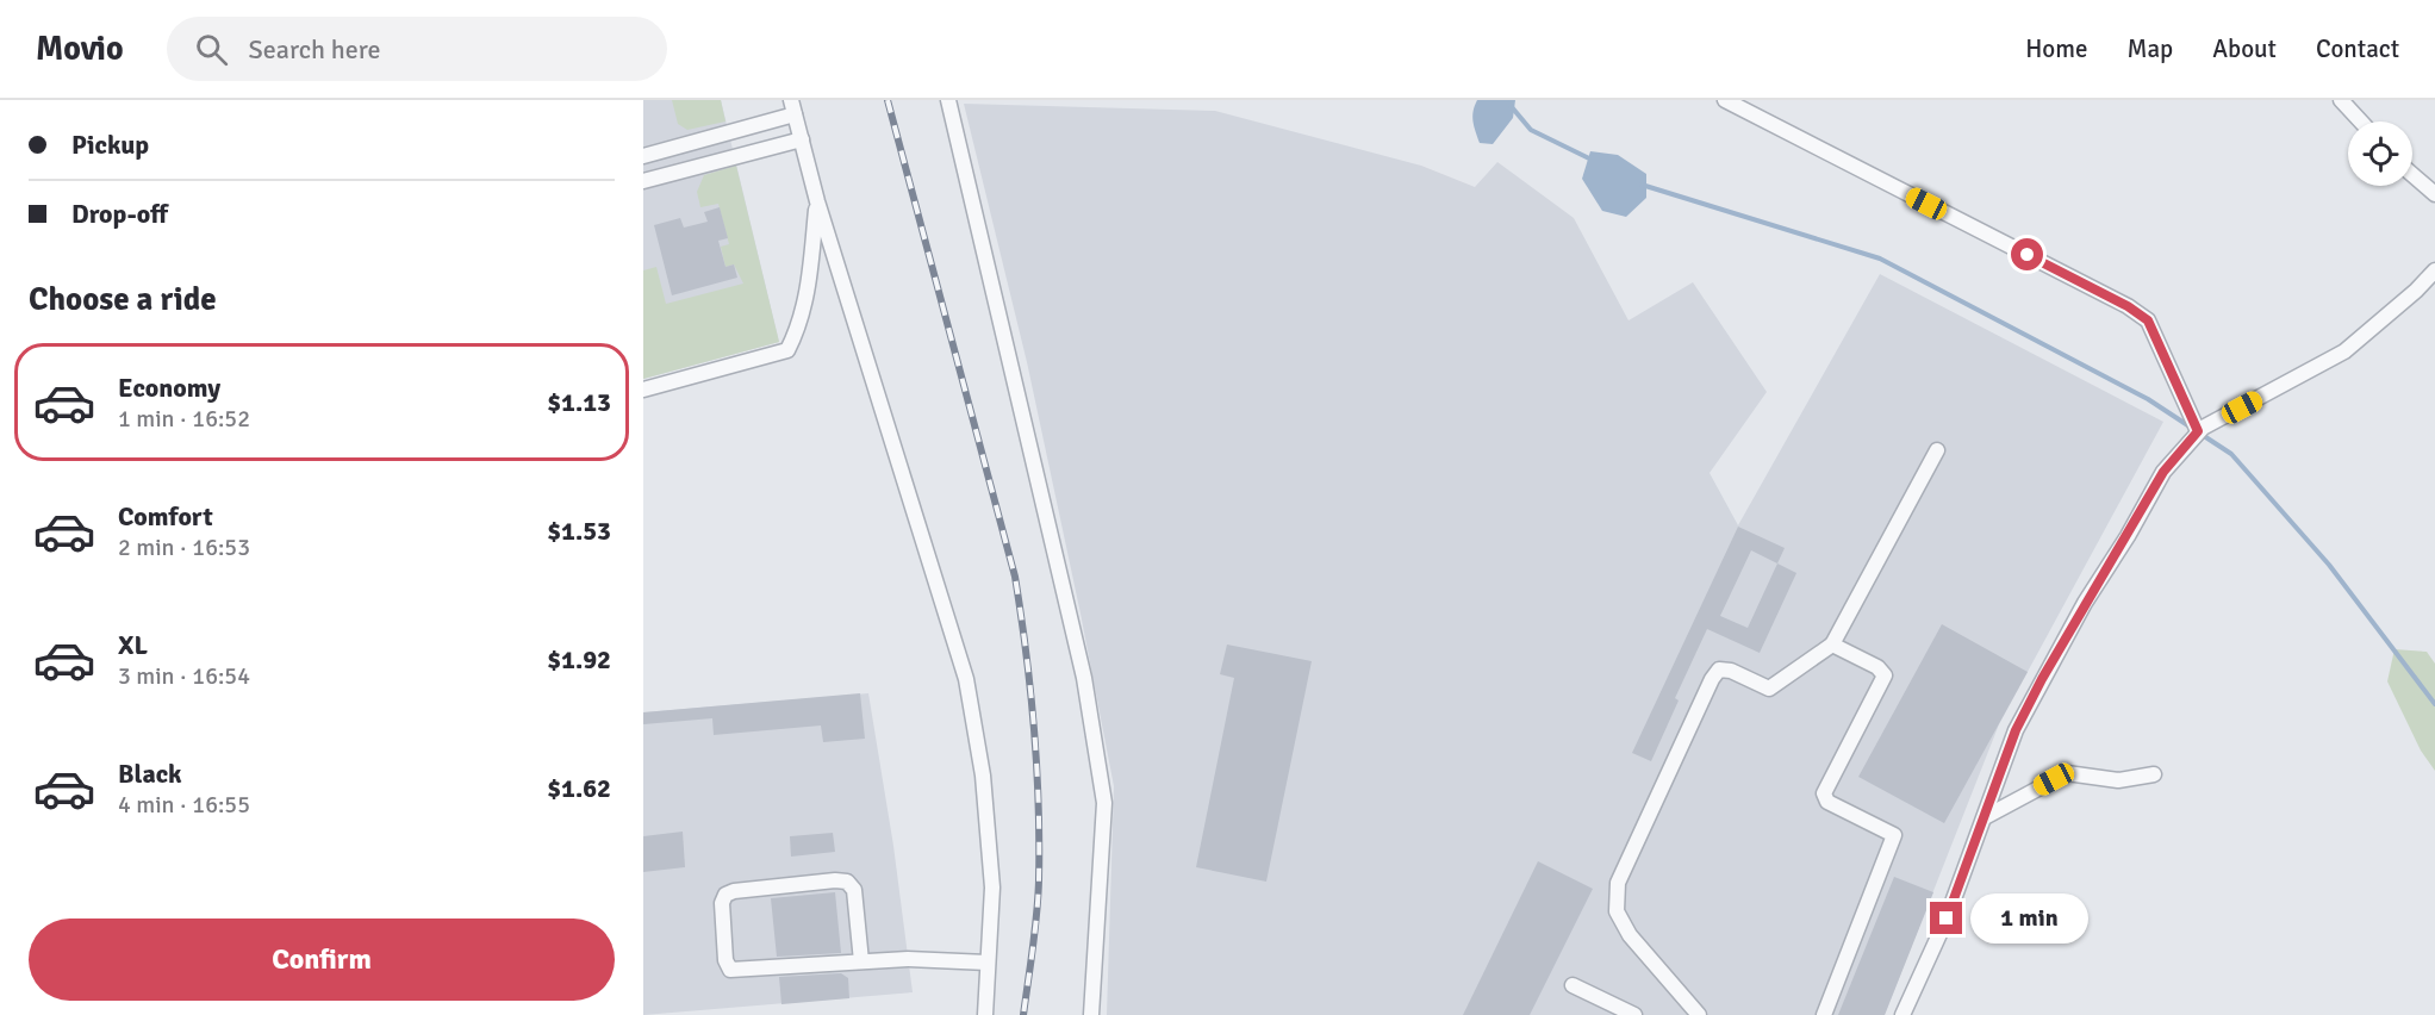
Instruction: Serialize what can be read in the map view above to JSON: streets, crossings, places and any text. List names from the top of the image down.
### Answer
{
  "page": {
    "header": "Movio",
    "search": "Search here",
    "nav": [
      "Home",
      "Map",
      "About",
      "Contact"
    ],
    "banner": ["Pickup", "Drop-off"],
    "heading": "Choose a ride",
    "list": [
      {
        "name": "Economy",
        "note": "1 min · 16:52",
        "value": "$1.13"
      },
      {
        "name": "Comfort",
        "note": "2 min · 16:53",
        "value": "$1.53"
      },
      {
        "name": "XL",
        "note": "3 min · 16:54",
        "value": "$1.92"
      },
      {
        "name": "Black",
        "note": "4 min · 16:55",
        "value": "$1.62"
      }
    ],
    "bubble": "1 min",
    "buttons": "Confirm"
  }
}
